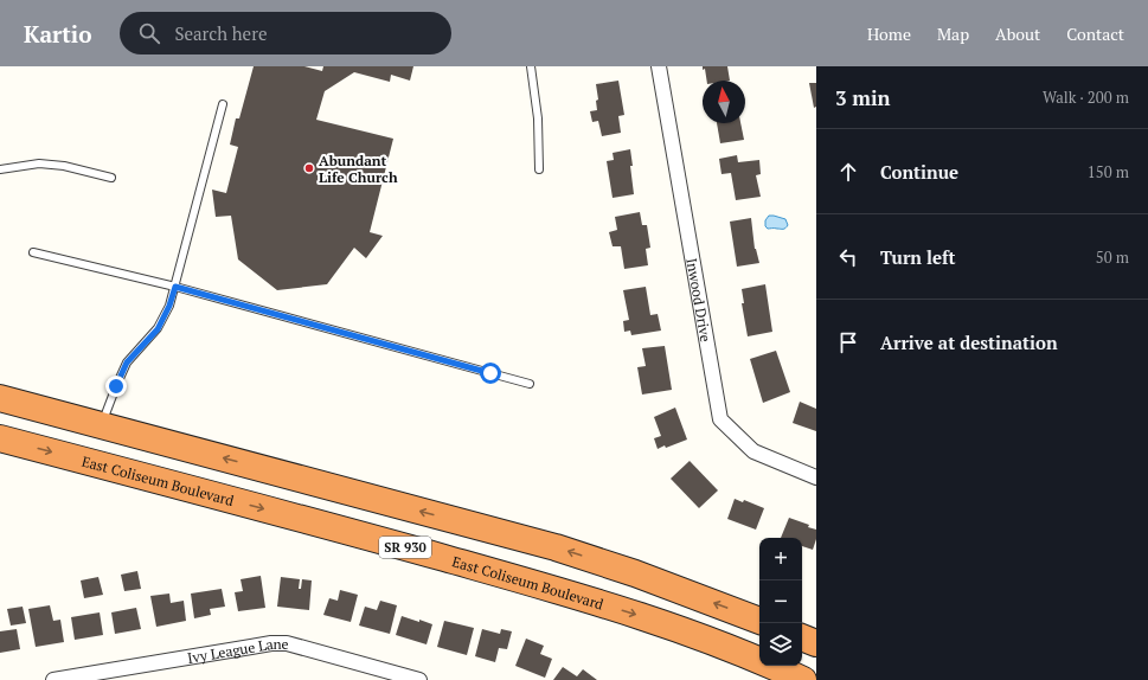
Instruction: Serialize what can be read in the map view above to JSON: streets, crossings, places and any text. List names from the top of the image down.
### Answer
{
  "streets": {
    "highway": ["East Coliseum Boulevard", "SR 930"],
    "street": ["Inwood Drive", "Ivy League Lane"]
  },
  "places": ["Abundant Life Church"],
  "north": "top",
  "page": {
    "header": "Kartio",
    "search": "Search here",
    "nav": [
      "Home",
      "Map",
      "About",
      "Contact"
    ],
    "heading": ["3 min", "Walk · 200 m"],
    "list": [
      ["Continue", "150 m"],
      ["Turn left", "50 m"],
      "Arrive at destination"
    ],
    "map_buttons": ["+", "−"]
  }
}
